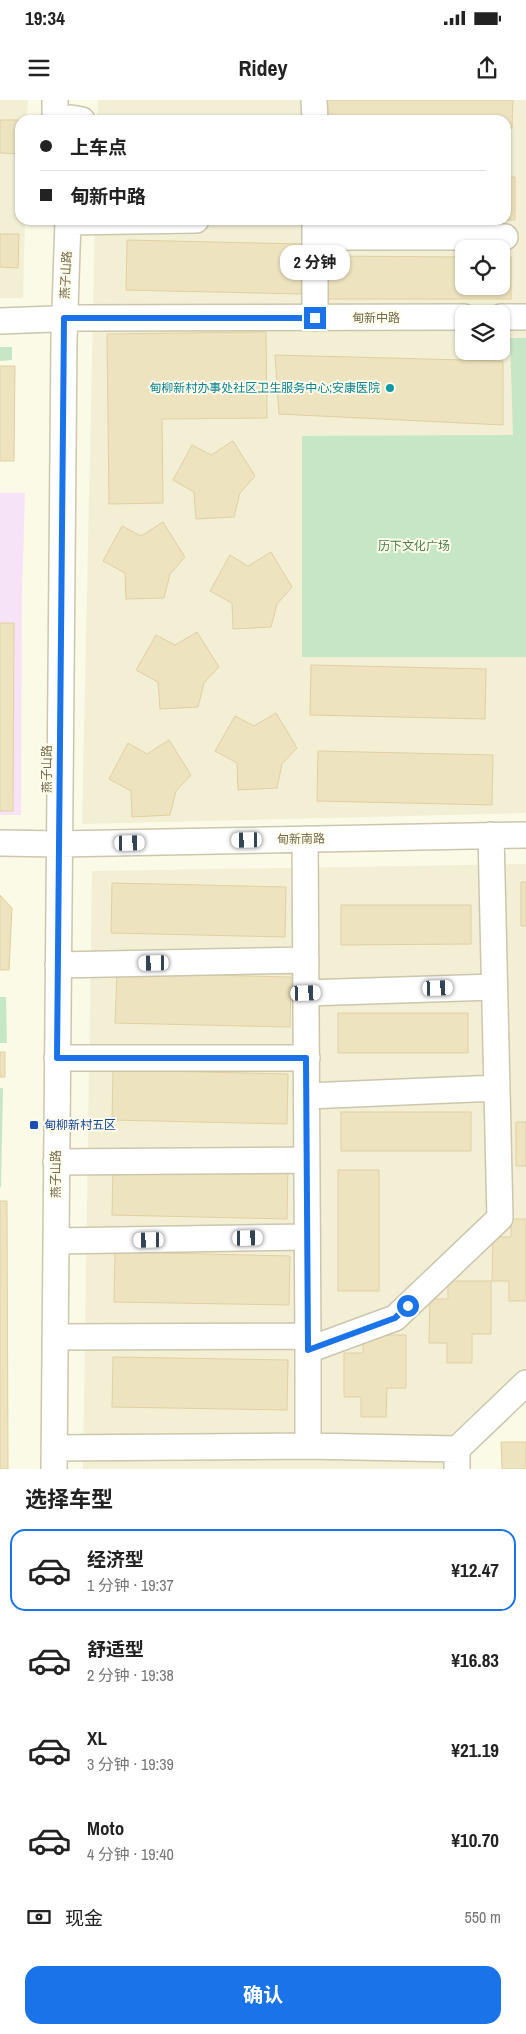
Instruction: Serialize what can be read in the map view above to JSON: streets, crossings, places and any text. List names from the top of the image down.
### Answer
{
  "streets": {
    "street": ["燕子山路", "甸新中路", "甸新南路"]
  },
  "crossings": [
    ["燕子山路", "甸新中路"],
    ["燕子山路", "甸新南路"]
  ],
  "parks": ["历下文化广场"],
  "places": {
    "other": ["甸柳新村办事处社区卫生服务中心;安康医院"],
    "transit": ["甸柳新村五区"]
  },
  "page": {
    "status": "19:34",
    "header": "Ridey",
    "banner": ["上车点", "甸新中路"],
    "bubble": "2 分钟",
    "heading": "选择车型",
    "list": [
      {
        "name": "经济型",
        "note": "1 分钟 · 19:37",
        "value": "¥12.47"
      },
      {
        "name": "舒适型",
        "note": "2 分钟 · 19:38",
        "value": "¥16.83"
      },
      {
        "name": "XL",
        "note": "3 分钟 · 19:39",
        "value": "¥21.19"
      },
      {
        "name": "Moto",
        "note": "4 分钟 · 19:40",
        "value": "¥10.70"
      }
    ],
    "pay": ["现金", "550 m"],
    "buttons": "确认"
  }
}
